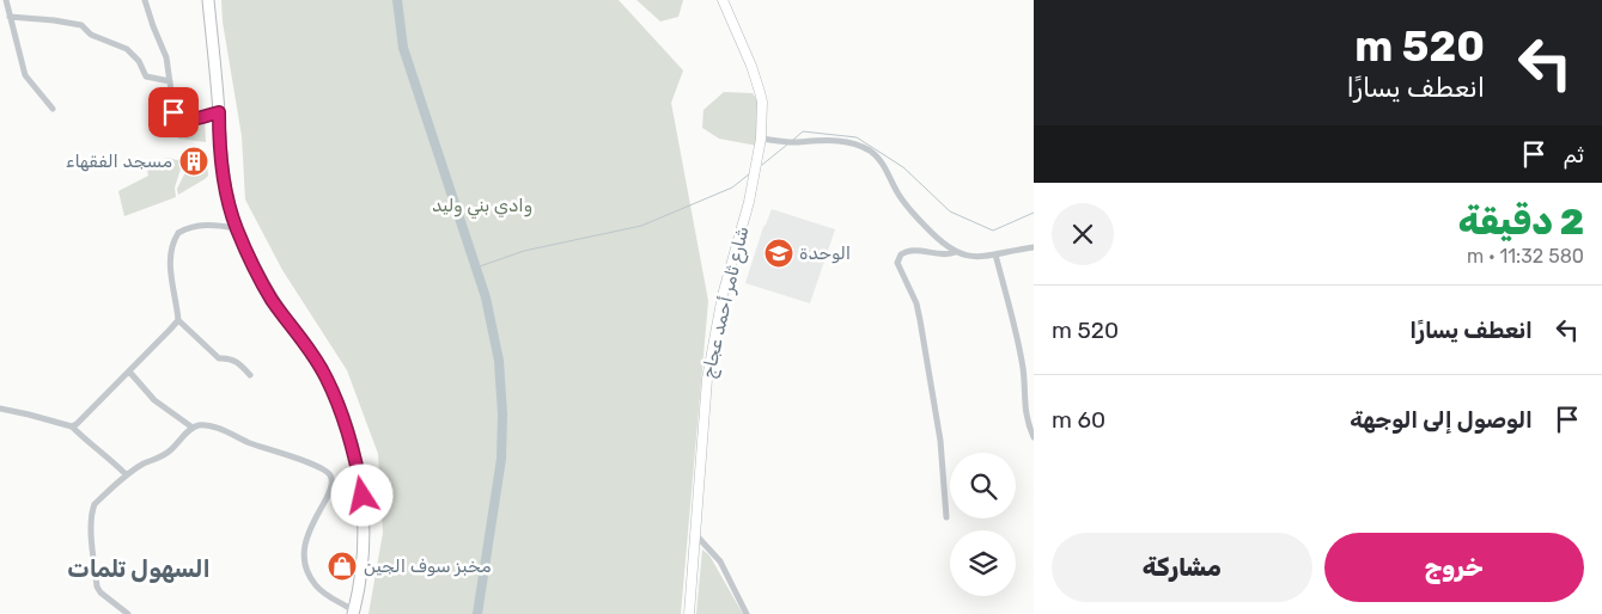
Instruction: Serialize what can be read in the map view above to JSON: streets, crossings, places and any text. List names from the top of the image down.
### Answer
{
  "streets": {
    "main road": ["شارع ثامر أحمد عجاج"]
  },
  "districts": ["السهول تلمات"],
  "parks": ["وادي بني وليد"],
  "places": {
    "building": ["مسجد الفقهاء"],
    "school or university": ["الوحدة"],
    "shop": ["مخبز سوف الجين"]
  },
  "page": {
    "turn": ["520 m", "انعطف يسارًا"],
    "then": "ثم",
    "heading": ["2 دقيقة", "580 m · 11:32"],
    "list": [
      {
        "name": "انعطف يسارًا",
        "value": "520 m"
      },
      {
        "name": "الوصول إلى الوجهة",
        "value": "60 m"
      }
    ],
    "buttons": ["خروج", "مشاركة"]
  }
}
